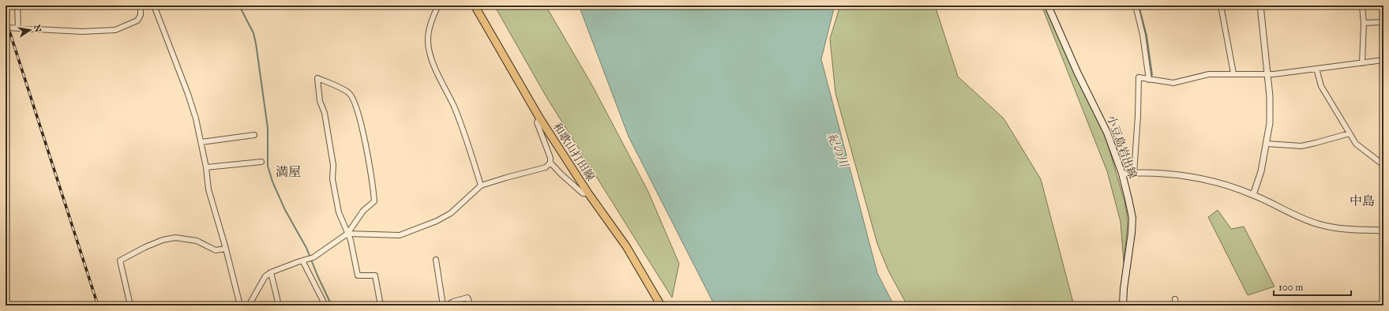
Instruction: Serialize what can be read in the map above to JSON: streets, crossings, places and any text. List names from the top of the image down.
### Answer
{
  "streets": {
    "main road": ["小豆島岩出線", "和歌山打田線"]
  },
  "districts": ["満屋", "中島"],
  "water": ["紀の川"],
  "scale_bar": "100 m",
  "north": "right"
}
